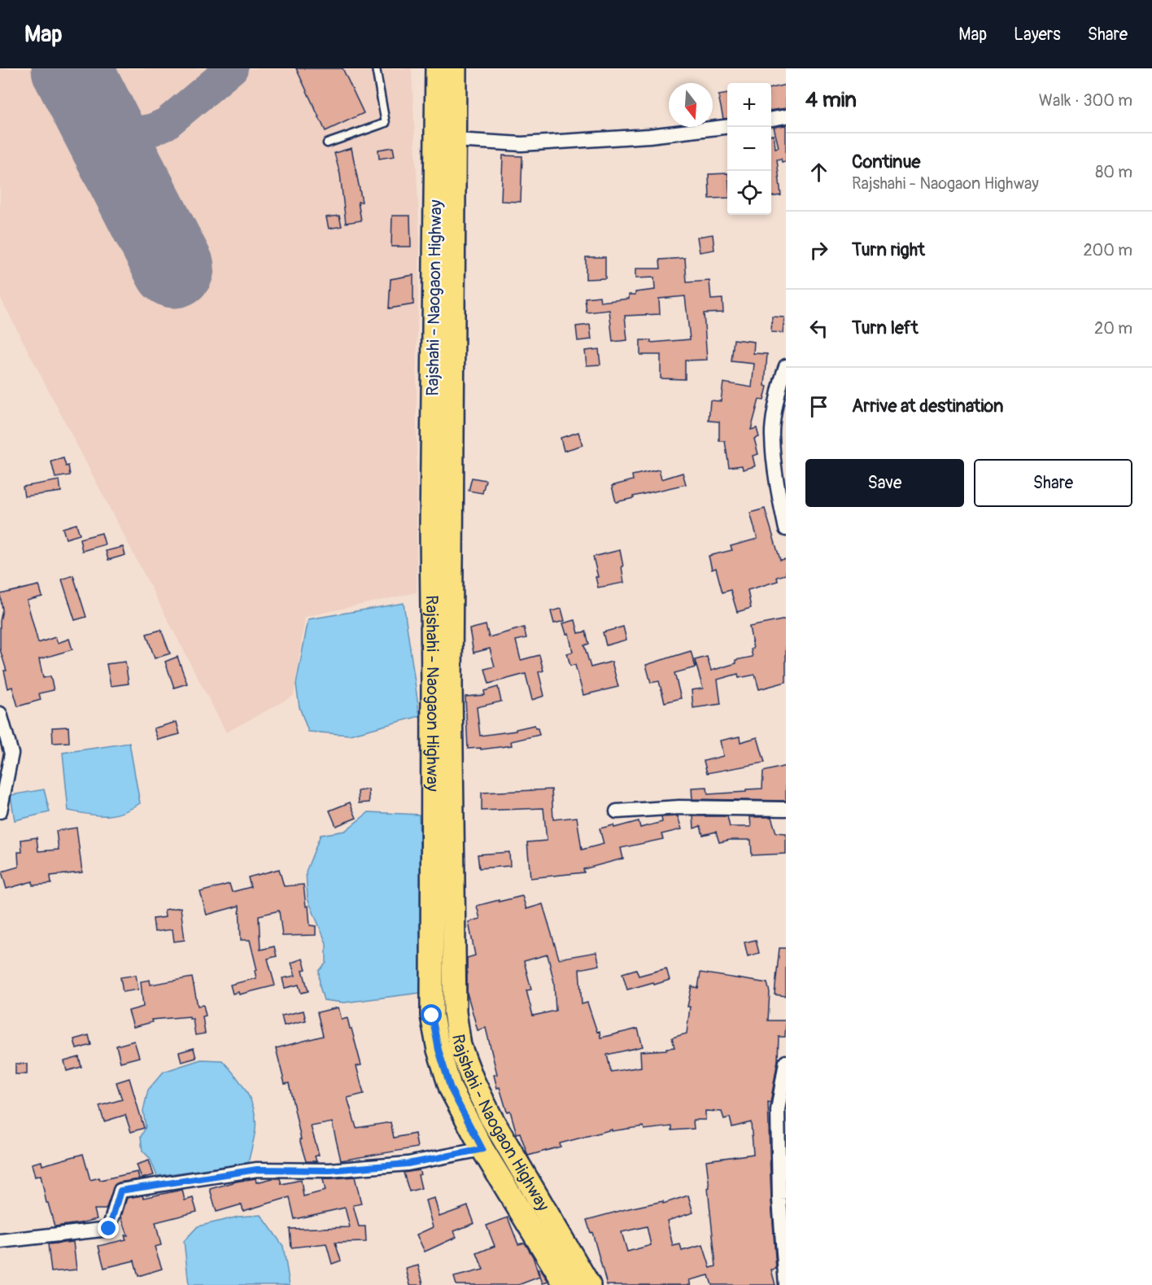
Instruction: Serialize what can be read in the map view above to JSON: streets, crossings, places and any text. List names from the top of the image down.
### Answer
{
  "streets": {
    "main road": ["Rajshahi - Naogaon Highway"]
  },
  "north": "bottom",
  "page": {
    "header": "Map",
    "nav": ["Map", "Layers", "Share"],
    "heading": ["4 min", "Walk · 300 m"],
    "map_buttons": ["+", "−"],
    "list": [
      ["Continue", "Rajshahi - Naogaon Highway", "80 m"],
      ["Turn right", "200 m"],
      ["Turn left", "20 m"],
      "Arrive at destination"
    ],
    "buttons": ["Save", "Share"]
  }
}
